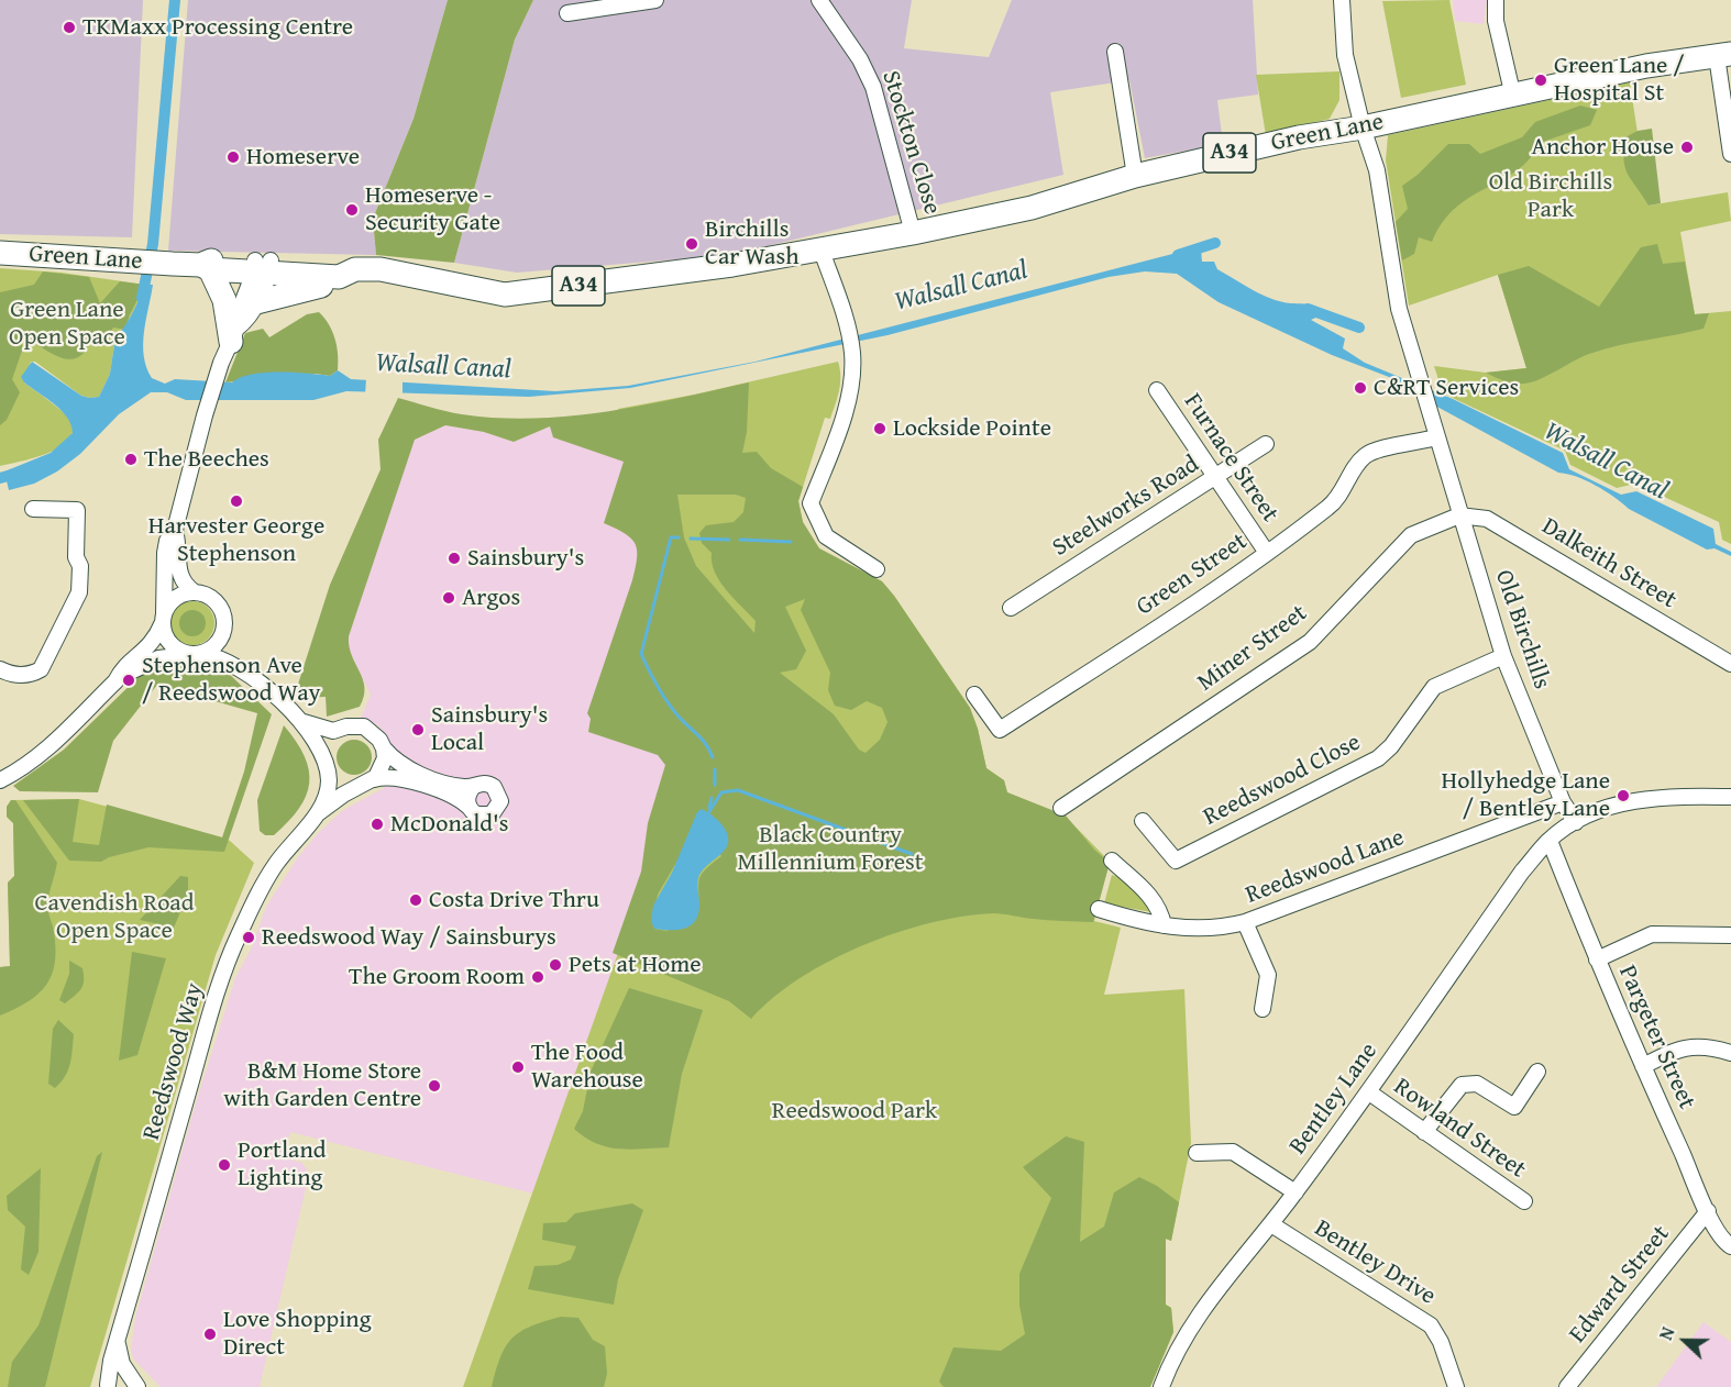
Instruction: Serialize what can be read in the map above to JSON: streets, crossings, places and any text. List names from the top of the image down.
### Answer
{
  "streets": {
    "highway": ["Green Lane", "A34"],
    "street": [
      "Stockton Close",
      "Furnace Street",
      "Steelworks Road",
      "Dalkeith Street",
      "Green Street",
      "Old Birchills",
      "Miner Street",
      "Reedswood Close",
      "Reedswood Lane",
      "Pargeter Street",
      "Reedswood Way",
      "Bentley Lane",
      "Rowland Street",
      "Bentley Drive",
      "Edward Street"
    ]
  },
  "crossings": [
    ["Green Lane", "Stockton Close"],
    ["Green Lane", "A34"],
    ["Green Lane", "Old Birchills"],
    ["Furnace Street", "Steelworks Road"],
    ["Furnace Street", "Green Street"],
    ["Dalkeith Street", "Old Birchills"],
    ["Dalkeith Street", "Miner Street"],
    ["Green Street", "Old Birchills"],
    ["Old Birchills", "Miner Street"],
    ["Old Birchills", "Reedswood Close"],
    ["Old Birchills", "Reedswood Lane"],
    ["Pargeter Street", "Bentley Lane"],
    ["Pargeter Street", "Edward Street"],
    ["Bentley Lane", "Rowland Street"],
    ["Bentley Lane", "Bentley Drive"]
  ],
  "water": ["Walsall Canal"],
  "parks": [
    "Old Birchills Park",
    "Green Lane Open Space",
    "Black Country Millennium Forest",
    "Cavendish Road Open Space",
    "Reedswood Park"
  ],
  "places": [
    "TKMaxx Processing Centre",
    "Green Lane / Hospital St",
    "Anchor House",
    "Homeserve",
    "Homeserve - Security Gate",
    "Birchills Car Wash",
    "C&RT Services",
    "Lockside Pointe",
    "The Beeches",
    "Harvester George Stephenson",
    "Sainsbury's",
    "Argos",
    "Stephenson Ave / Reedswood Way",
    "Sainsbury's Local",
    "Hollyhedge Lane / Bentley Lane",
    "McDonald's",
    "Costa Drive Thru",
    "Reedswood Way / Sainsburys",
    "Pets at Home",
    "The Groom Room",
    "The Food Warehouse",
    "B&M Home Store with Garden Centre",
    "Portland Lighting",
    "Love Shopping Direct"
  ],
  "north": "left"
}
